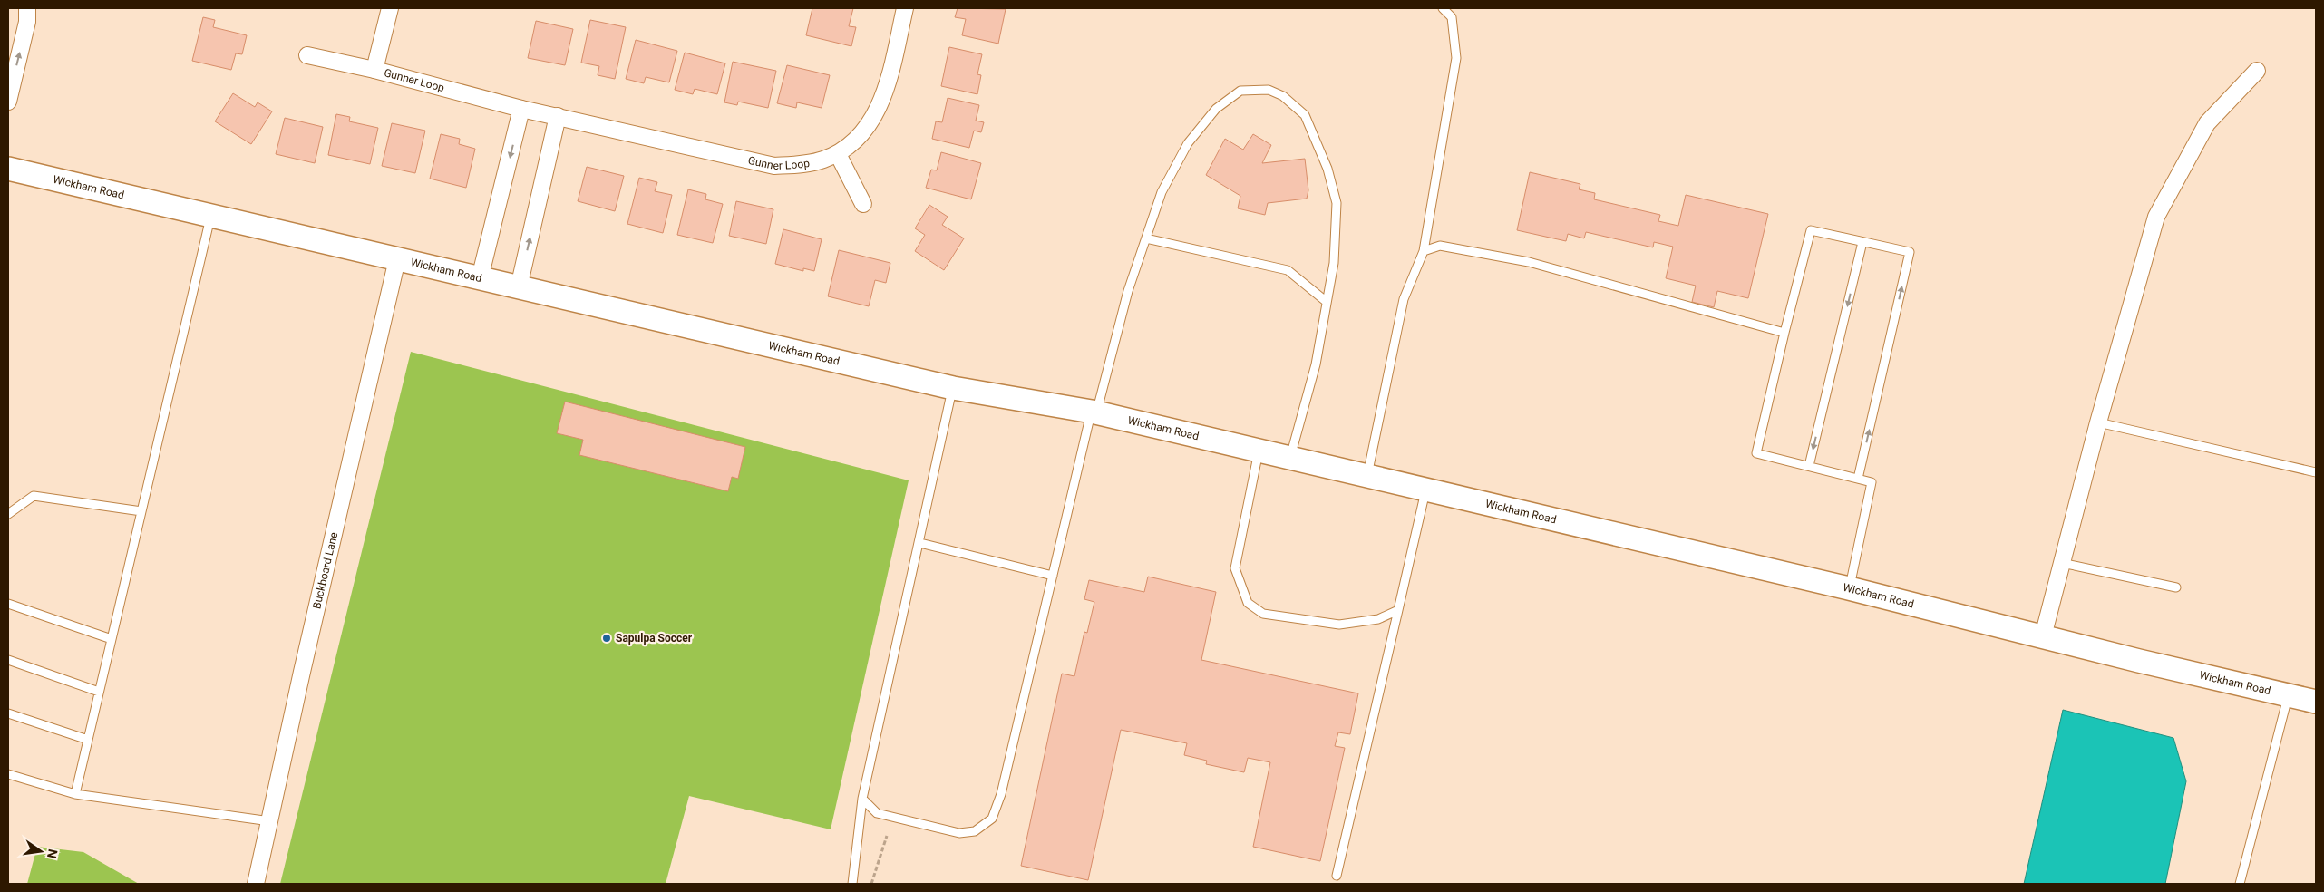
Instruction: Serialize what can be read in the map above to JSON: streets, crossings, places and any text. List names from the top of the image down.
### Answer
{
  "streets": {
    "street": ["Gunner Loop", "Wickham Road", "Buckboard Lane"]
  },
  "crossings": [
    ["Wickham Road", "Buckboard Lane"]
  ],
  "places": ["Sapulpa Soccer"],
  "north": "right"
}
